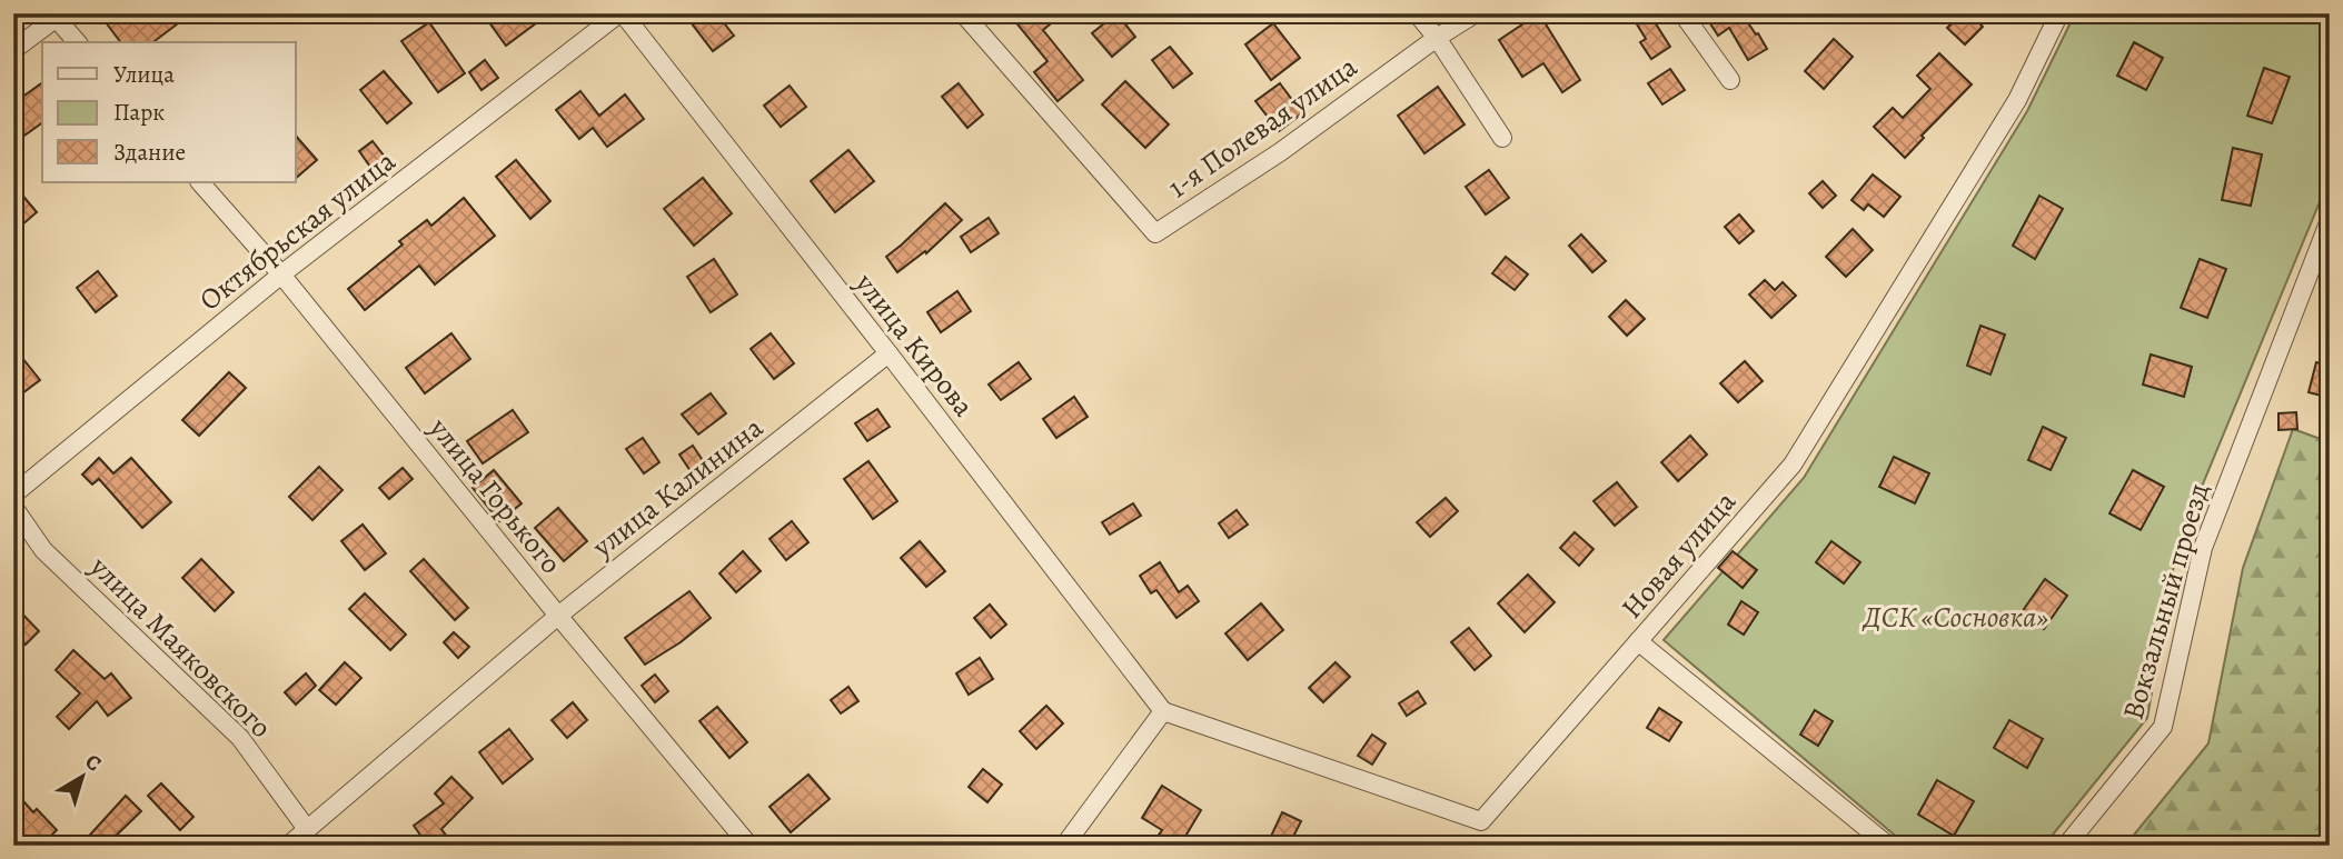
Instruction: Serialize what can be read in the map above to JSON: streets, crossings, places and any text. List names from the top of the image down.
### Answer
{
  "streets": {
    "street": [
      "1-я Полевая улица",
      "Октябрьская улица",
      "улица Кирова",
      "улица Калинина",
      "улица Горького",
      "Новая улица",
      "Вокзальный проезд",
      "улица Маяковского"
    ]
  },
  "crossings": [
    ["Октябрьская улица", "улица Кирова"],
    ["Октябрьская улица", "улица Горького"],
    ["улица Кирова", "улица Калинина"],
    ["улица Кирова", "Новая улица"],
    ["улица Калинина", "улица Горького"],
    ["улица Калинина", "улица Маяковского"]
  ],
  "parks": ["ДСК «Сосновка»"],
  "legend": ["Улица", "Парк", "Здание"],
  "north": "top right"
}
